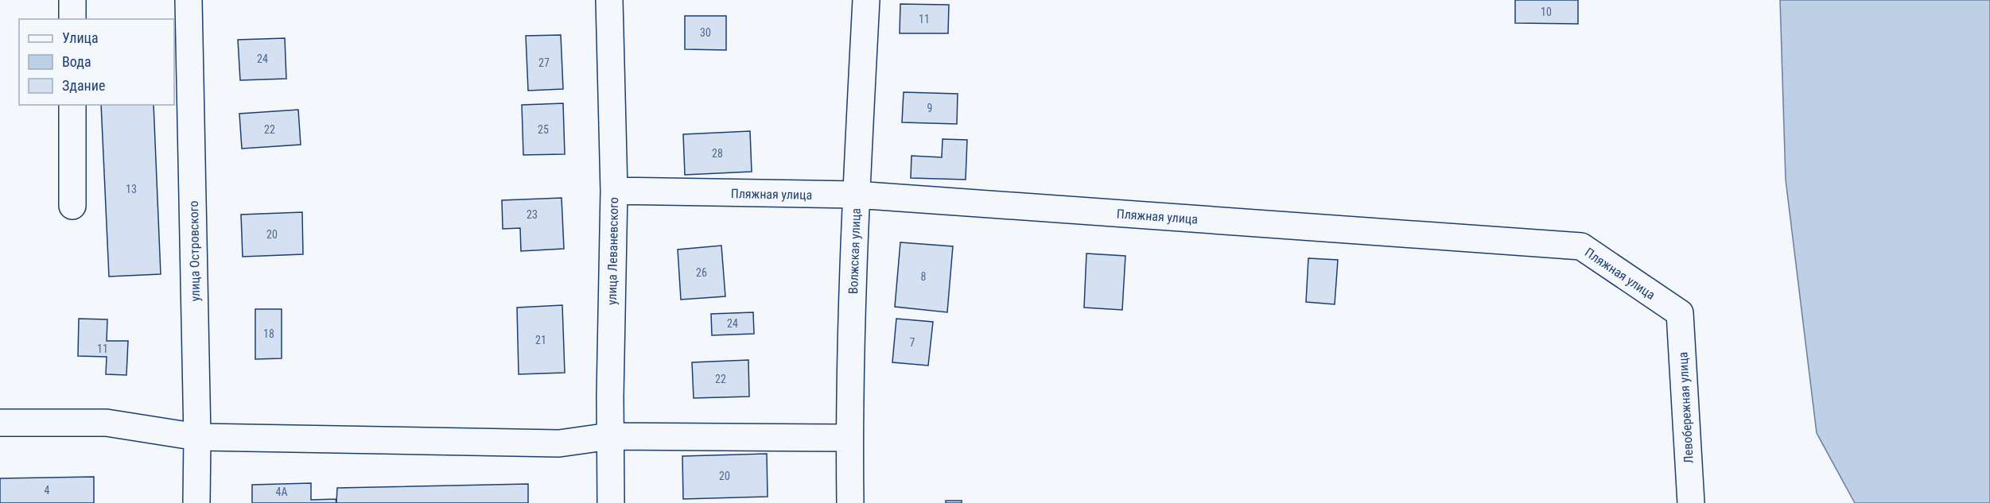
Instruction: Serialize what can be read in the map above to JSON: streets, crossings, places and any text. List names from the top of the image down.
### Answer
{
  "streets": {
    "street": [
      "Пляжная улица",
      "улица Островского",
      "улица Леваневского",
      "Волжская улица",
      "Левобережная улица"
    ]
  },
  "crossings": [
    ["Пляжная улица", "улица Леваневского"],
    ["Пляжная улица", "Волжская улица"],
    ["Пляжная улица", "Левобережная улица"]
  ],
  "house_numbers": [
    "10",
    "11",
    "30",
    "24",
    "27",
    "9",
    "22",
    "25",
    "28",
    "13",
    "23",
    "20",
    "26",
    "8",
    "24",
    "18",
    "21",
    "7",
    "11",
    "22",
    "20",
    "4",
    "4А"
  ],
  "legend": ["Улица", "Вода", "Здание"]
}
